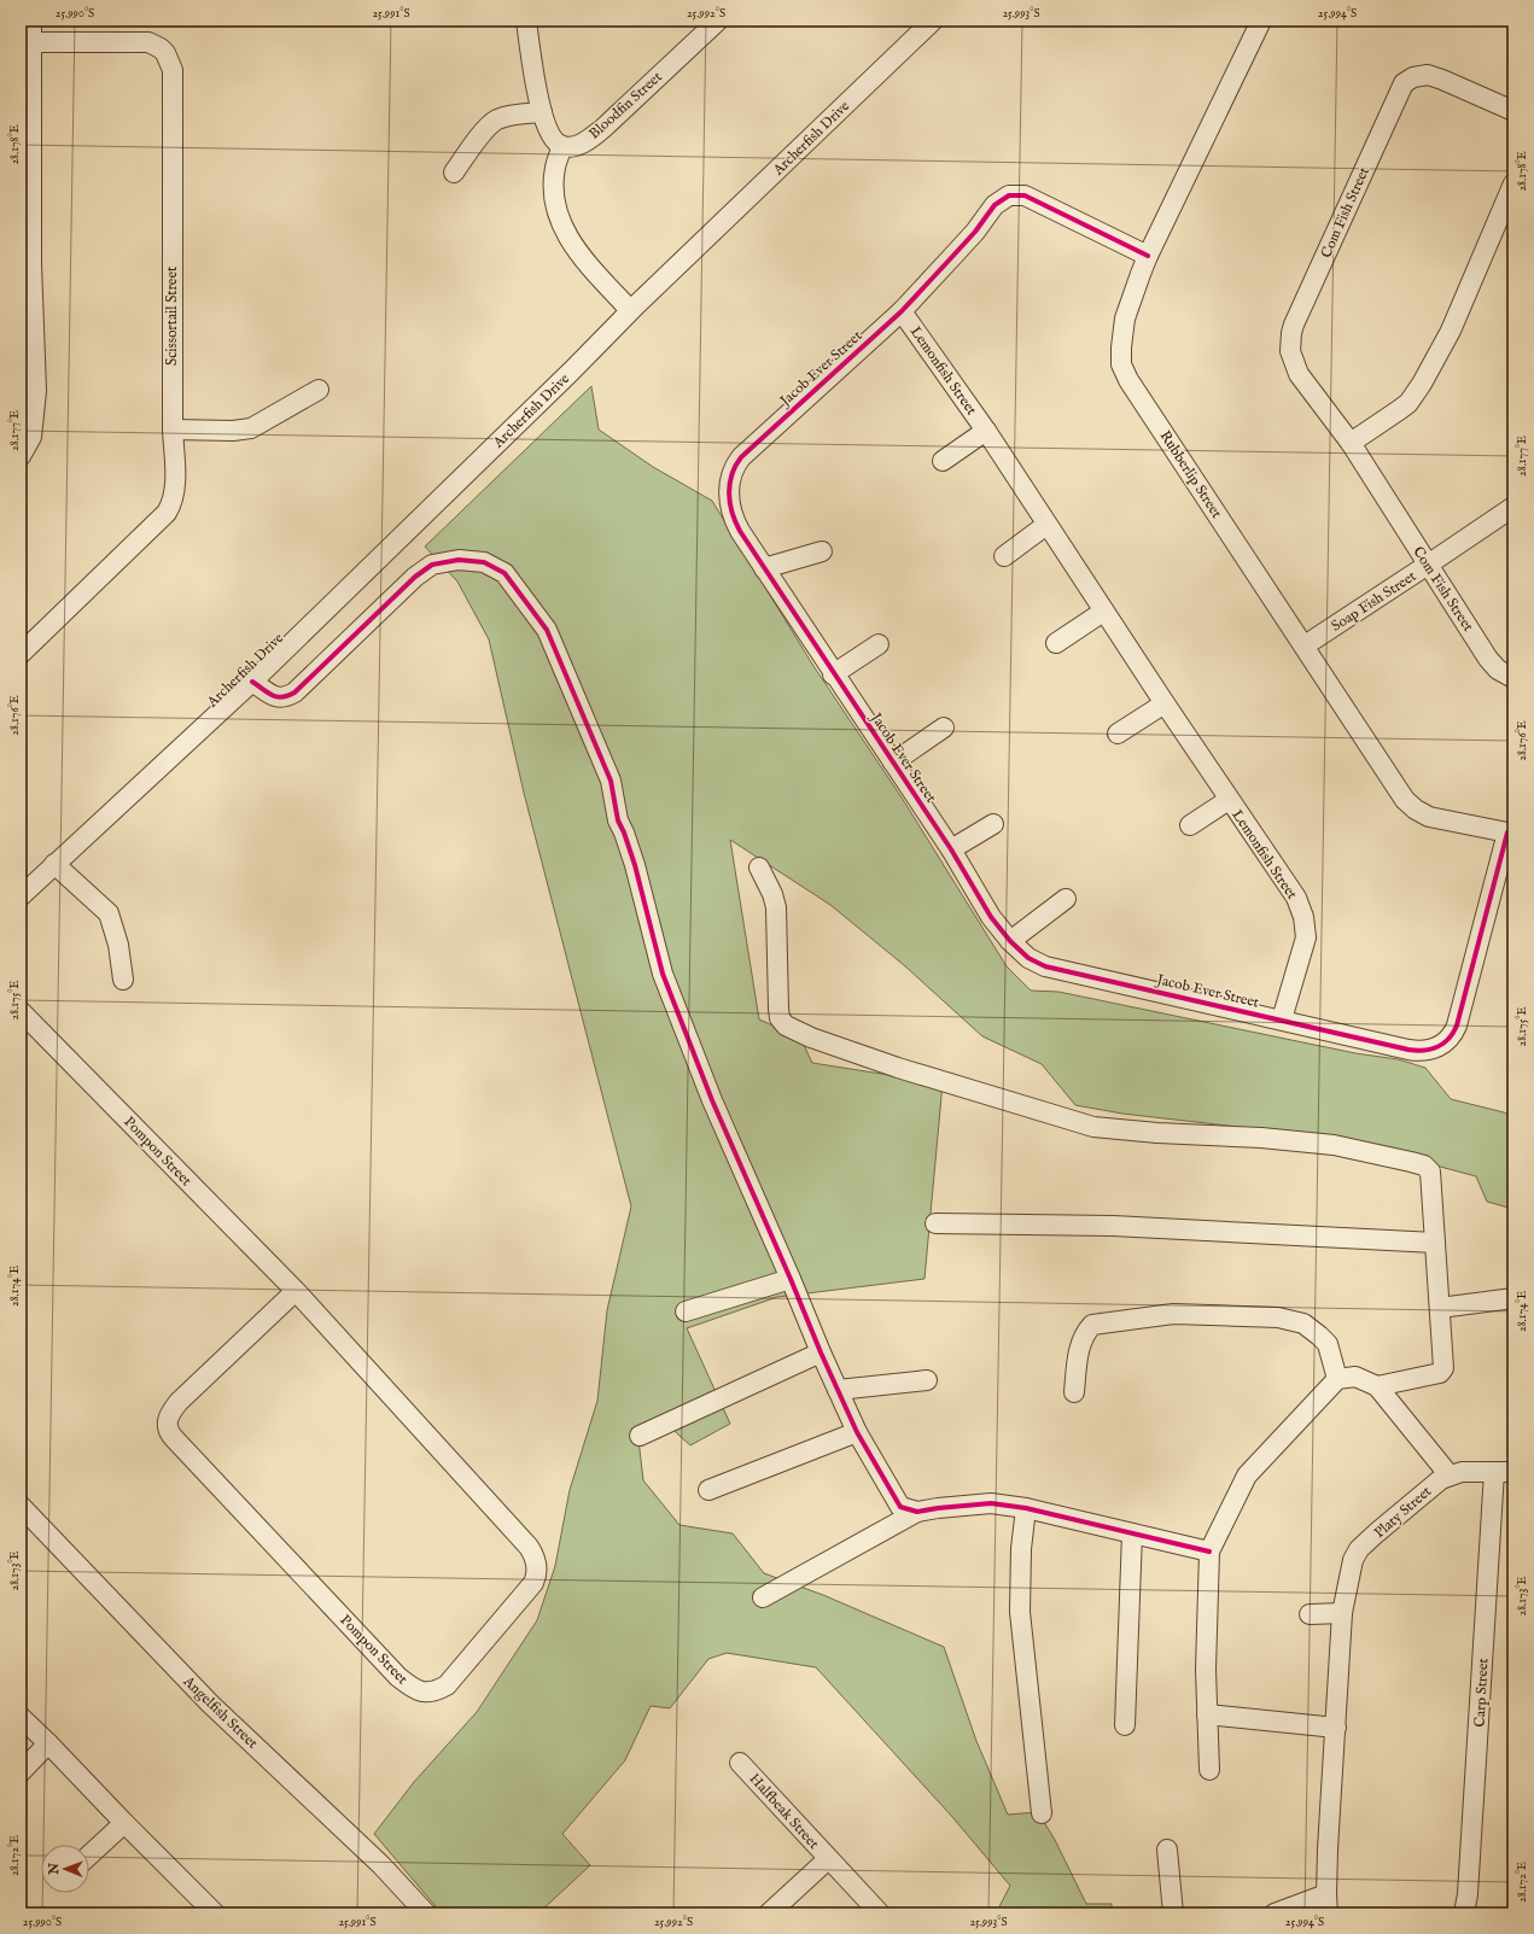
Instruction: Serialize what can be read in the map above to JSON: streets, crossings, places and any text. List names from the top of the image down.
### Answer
{
  "streets": {
    "street": [
      "Bloodfin Street",
      "Archerfish Drive",
      "Com Fish Street",
      "Scissortail Street",
      "Jacob Ever Street",
      "Lemonfish Street",
      "Rubberlip Street",
      "Soap Fish Street",
      "Pompon Street",
      "Platy Street",
      "Carp Street",
      "Angelfish Street",
      "Halfbeak Street"
    ]
  },
  "crossings": [
    ["Com Fish Street", "Soap Fish Street"],
    ["Jacob Ever Street", "Lemonfish Street"],
    ["Jacob Ever Street", "Rubberlip Street"],
    ["Rubberlip Street", "Soap Fish Street"],
    ["Platy Street", "Carp Street"]
  ],
  "north": "left",
  "coordinates": [
    "25.990°S",
    "25.991°S",
    "25.992°S",
    "25.993°S",
    "25.994°S",
    "28.178°E",
    "28.177°E",
    "28.176°E",
    "28.175°E",
    "28.174°E",
    "28.173°E",
    "28.172°E"
  ]
}
